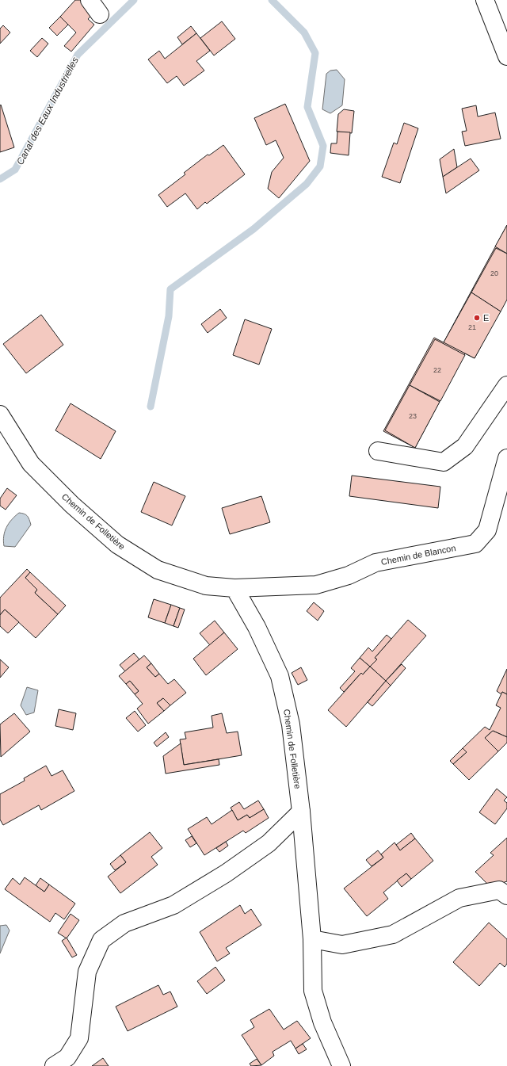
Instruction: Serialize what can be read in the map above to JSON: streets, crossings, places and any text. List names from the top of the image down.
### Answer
{
  "streets": {
    "street": ["Chemin de Folletière", "Chemin de Blancon"]
  },
  "crossings": [
    ["Chemin de Folletière", "Chemin de Blancon"]
  ],
  "water": ["Canal des Eaux Industrielles"],
  "places": ["E"],
  "house_numbers": [
    "20",
    "21",
    "22",
    "23"
  ]
}
